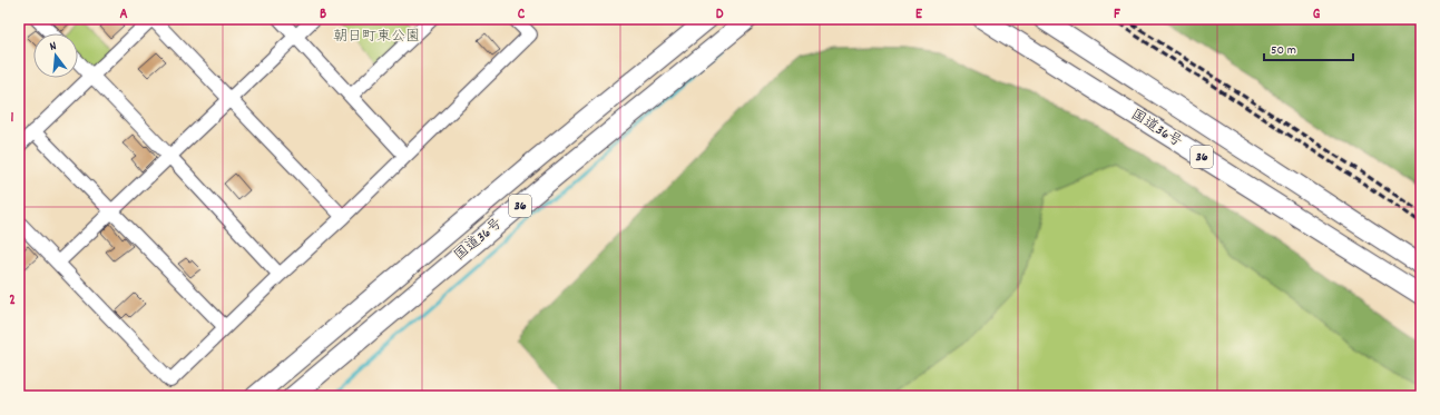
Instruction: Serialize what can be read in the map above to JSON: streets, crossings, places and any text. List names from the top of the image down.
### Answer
{
  "streets": {
    "highway": ["国道36号", "36"]
  },
  "parks": ["朝日町東公園"],
  "scale_bar": "50 m",
  "north": "top",
  "grid": {
    "columns": [
      "A",
      "B",
      "C",
      "D",
      "E",
      "F",
      "G"
    ],
    "rows": ["1", "2"]
  }
}
